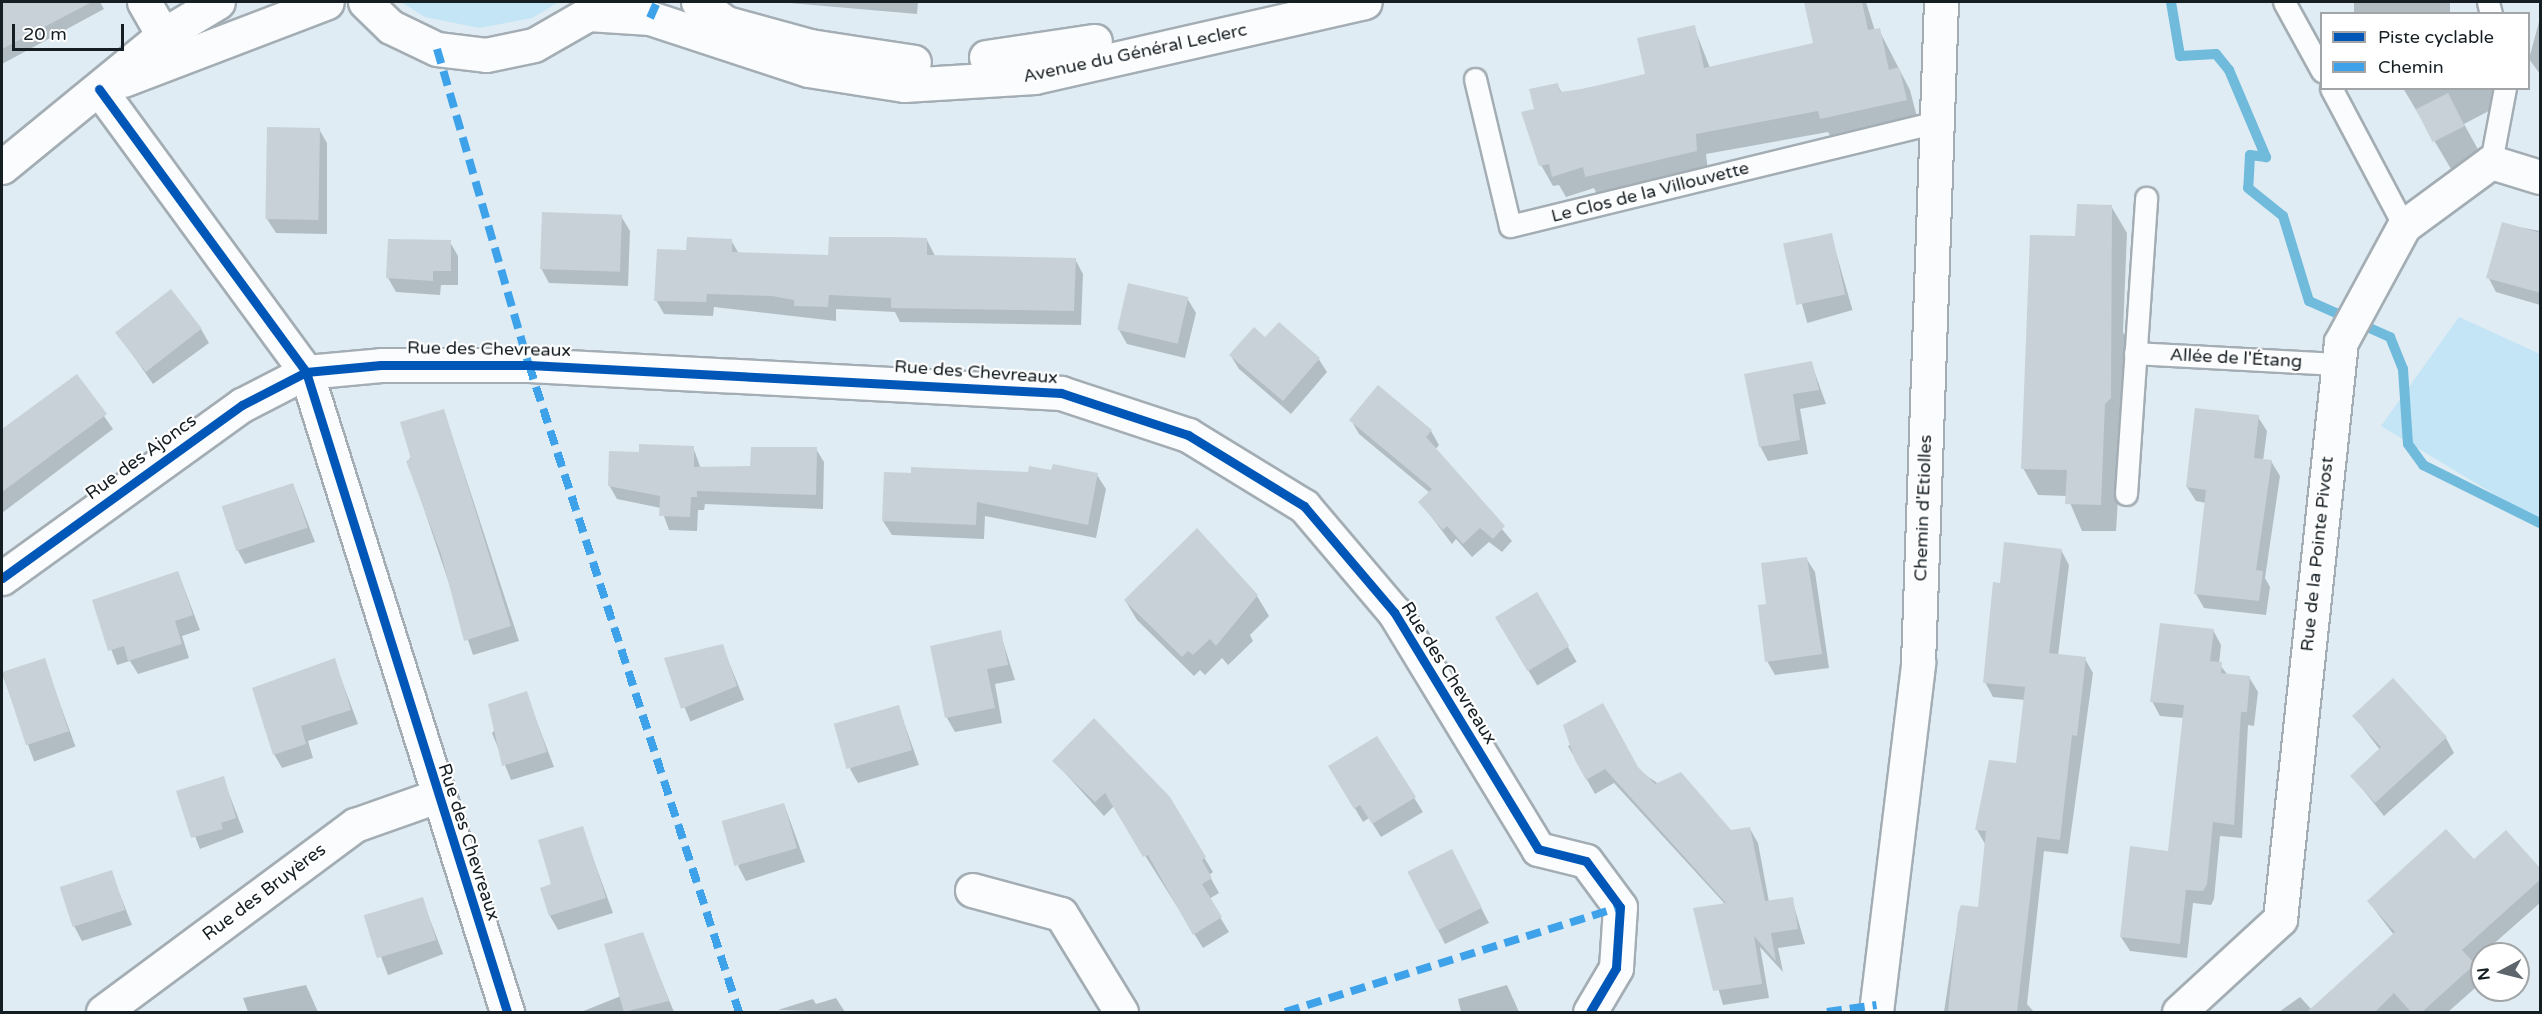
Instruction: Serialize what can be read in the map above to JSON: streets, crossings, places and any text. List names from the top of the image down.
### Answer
{
  "streets": {
    "street": [
      "Avenue du Général Leclerc",
      "Rue des Chevreaux",
      "Rue des Ajoncs",
      "Chemin d'Etiolles",
      "Rue de la Pointe Pivost",
      "Rue des Bruyères"
    ],
    "lane": ["Le Clos de la Villouvette", "Allée de l'Étang"]
  },
  "crossings": [
    ["Le Clos de la Villouvette", "Chemin d'Etiolles"],
    ["Rue des Chevreaux", "Rue des Ajoncs"],
    ["Rue des Chevreaux", "Rue des Bruyères"],
    ["Allée de l'Étang", "Rue de la Pointe Pivost"]
  ],
  "legend": ["Piste cyclable", "Chemin"],
  "scale_bar": "20 m",
  "north": "left"
}
